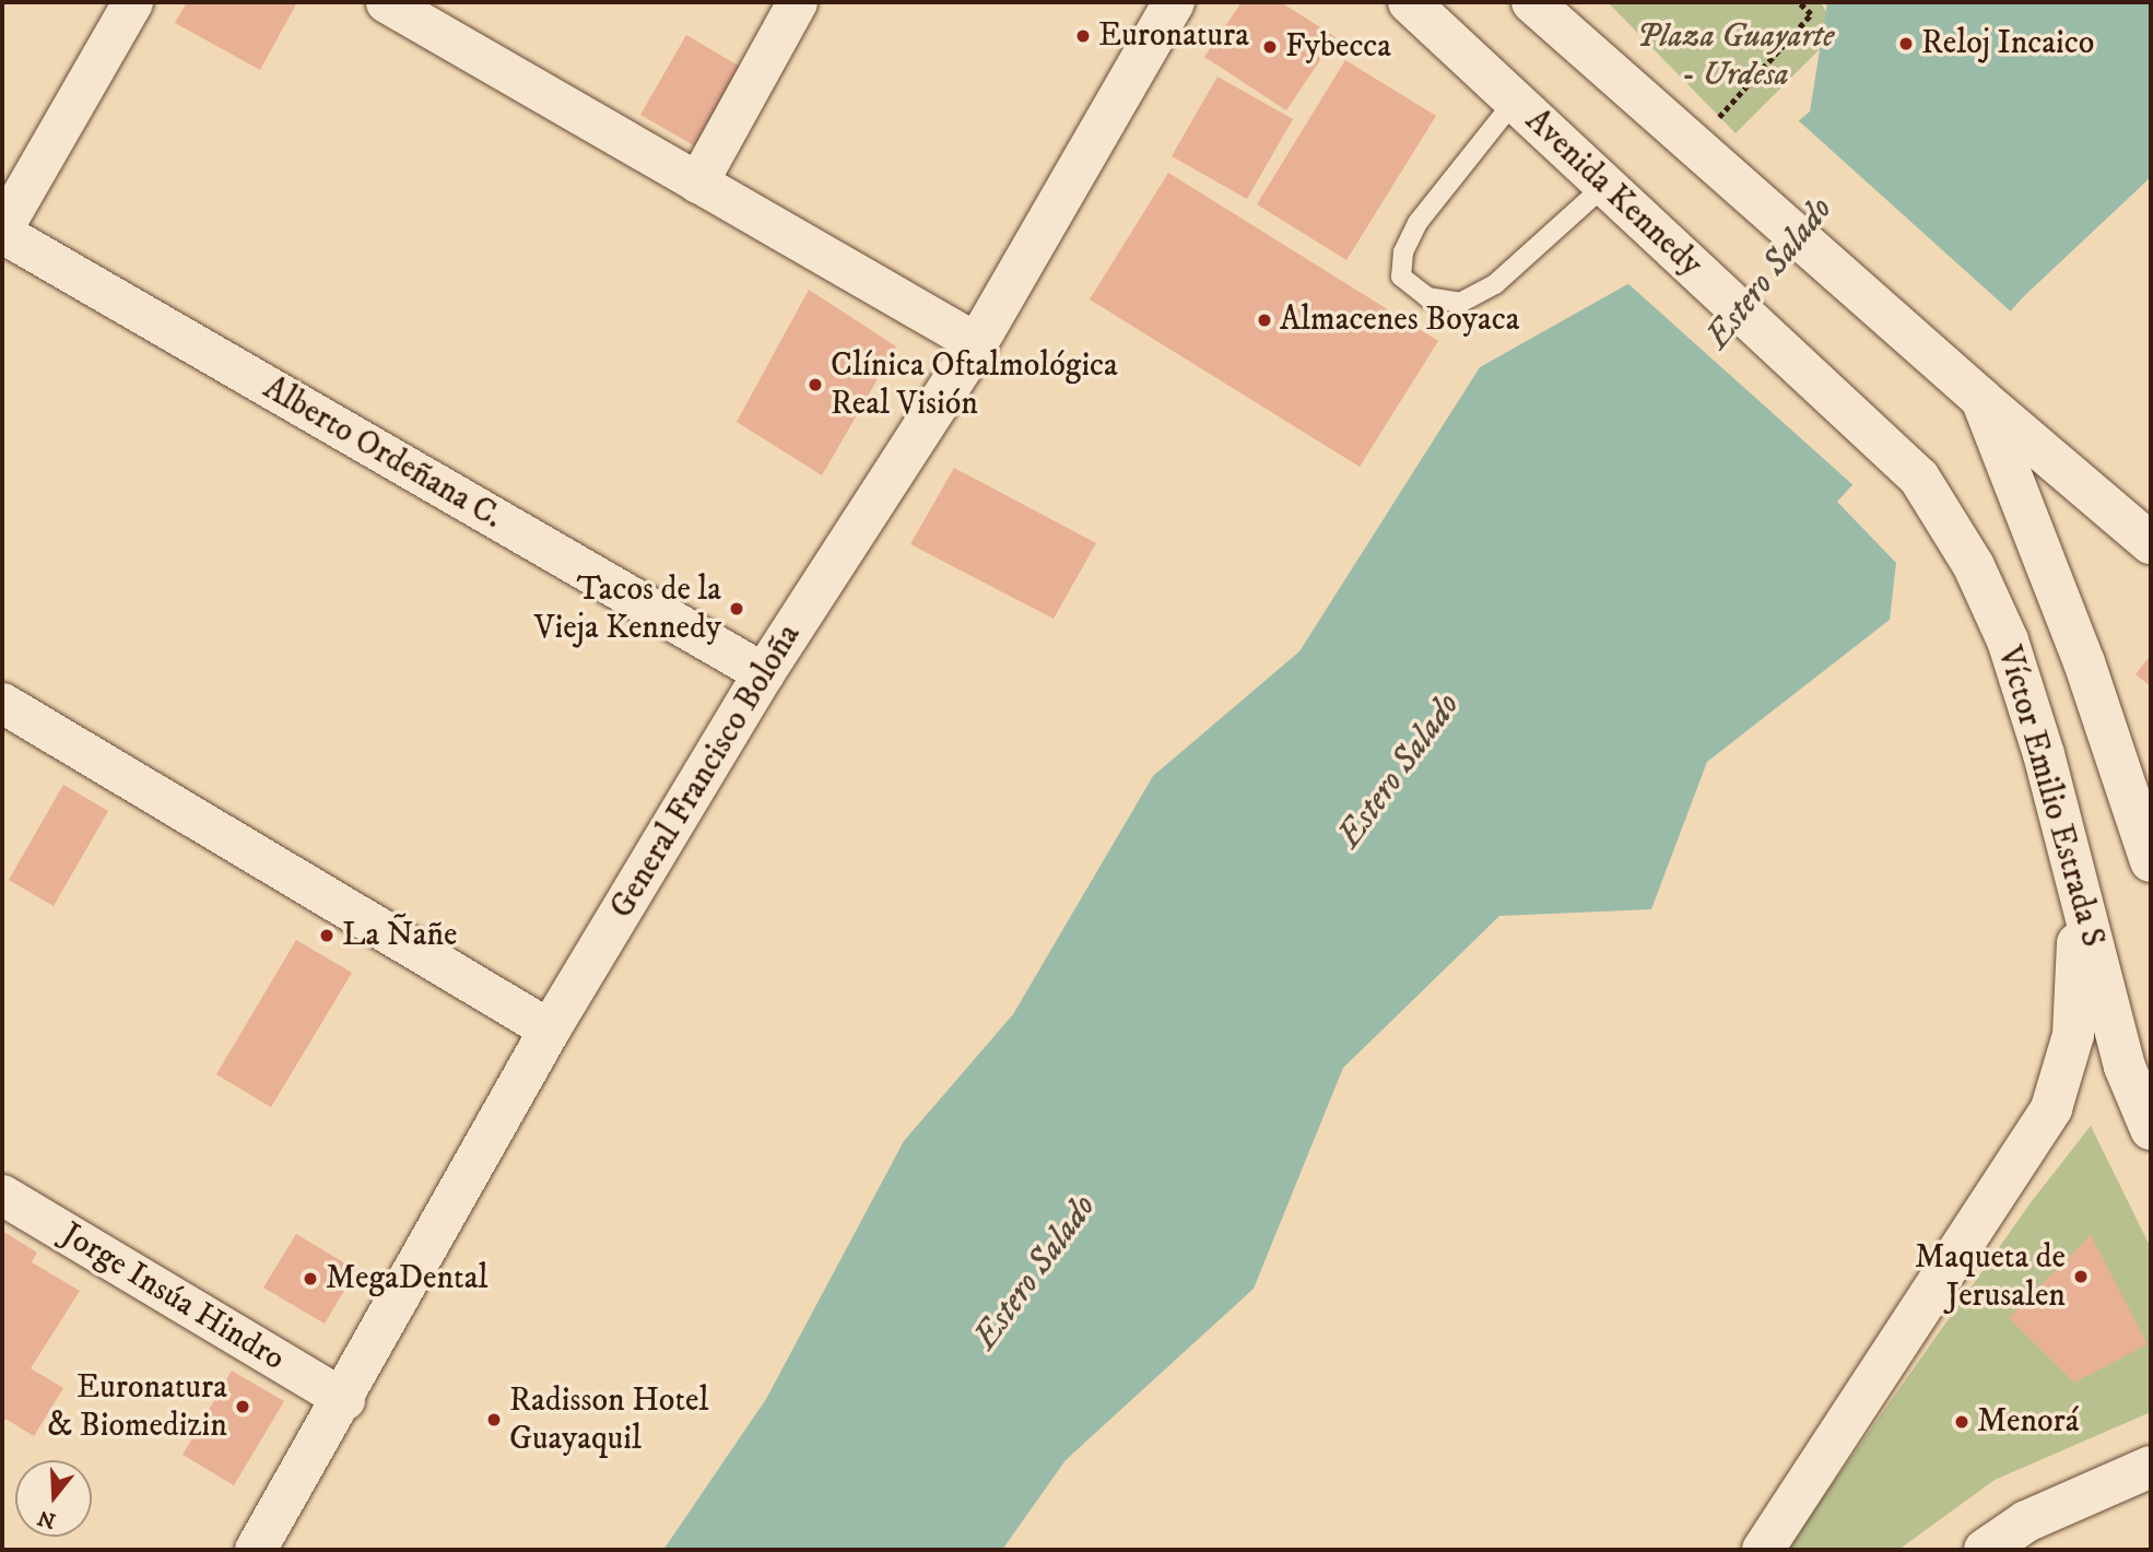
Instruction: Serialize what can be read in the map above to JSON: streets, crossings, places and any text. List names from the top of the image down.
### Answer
{
  "streets": {
    "street": [
      "Avenida Kennedy",
      "Alberto Ordeñana C.",
      "General Francisco Boloña",
      "Víctor Emilio Estrada S",
      "Jorge Insúa Hindro"
    ]
  },
  "crossings": [
    ["Avenida Kennedy", "Víctor Emilio Estrada S"],
    ["Alberto Ordeñana C.", "General Francisco Boloña"],
    ["General Francisco Boloña", "Jorge Insúa Hindro"]
  ],
  "water": ["Estero Salado"],
  "parks": ["Plaza Guayarte - Urdesa"],
  "places": [
    "Euronatura",
    "Reloj Incaico",
    "Fybecca",
    "Almacenes Boyaca",
    "Clínica Oftalmológica Real Visión",
    "Tacos de la Vieja Kennedy",
    "La Ñañe",
    "Maqueta de Jerusalen",
    "MegaDental",
    "Euronatura & Biomedizin",
    "Radisson Hotel Guayaquil",
    "Menorá"
  ],
  "north": "bottom"
}
